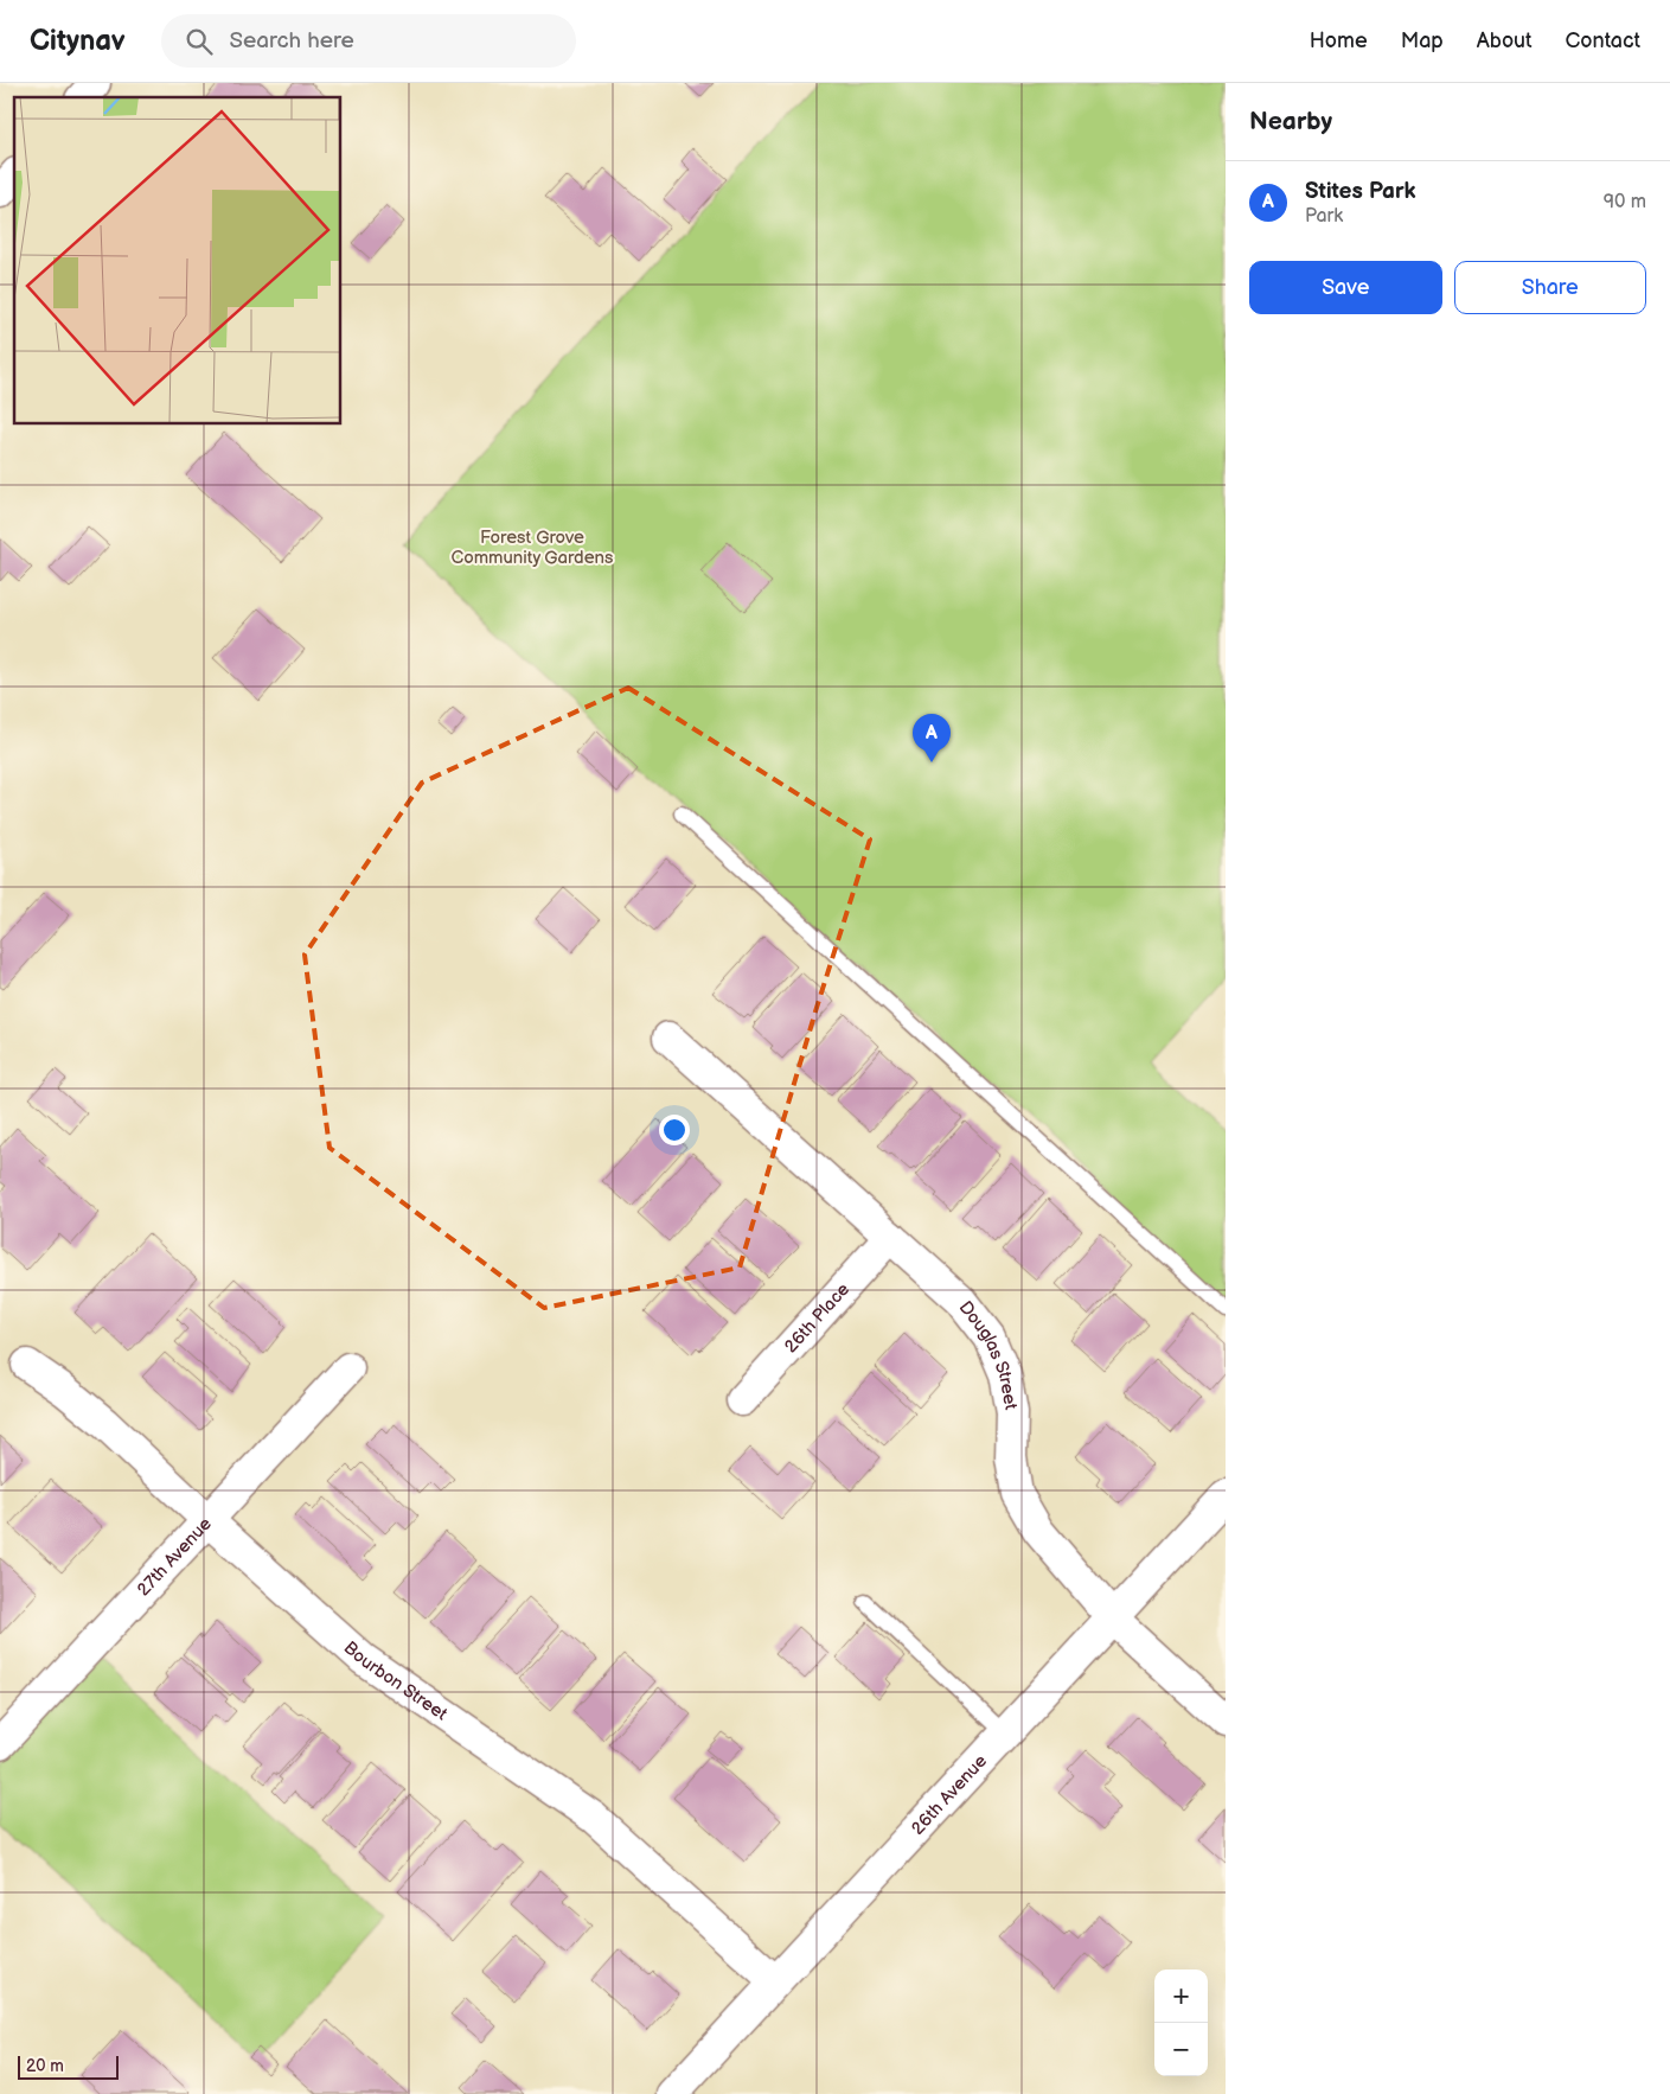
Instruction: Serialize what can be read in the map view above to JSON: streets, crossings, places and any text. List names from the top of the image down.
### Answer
{
  "streets": {
    "street": [
      "26th Place",
      "Douglas Street",
      "27th Avenue",
      "Bourbon Street",
      "26th Avenue"
    ]
  },
  "crossings": [
    ["26th Place", "Douglas Street"],
    ["Douglas Street", "26th Avenue"],
    ["27th Avenue", "Bourbon Street"],
    ["Bourbon Street", "26th Avenue"]
  ],
  "parks": ["Forest Grove Community Gardens"],
  "scale_bar": "20 m",
  "page": {
    "header": "Citynav",
    "search": "Search here",
    "nav": [
      "Home",
      "Map",
      "About",
      "Contact"
    ],
    "heading": "Nearby",
    "list": [
      {
        "mark": "A",
        "name": "Stites Park",
        "note": "Park",
        "value": "90 m"
      }
    ],
    "buttons": ["Save", "Share"],
    "pins": "A",
    "map_buttons": ["+", "−"],
    "scale": "20 m"
  }
}
